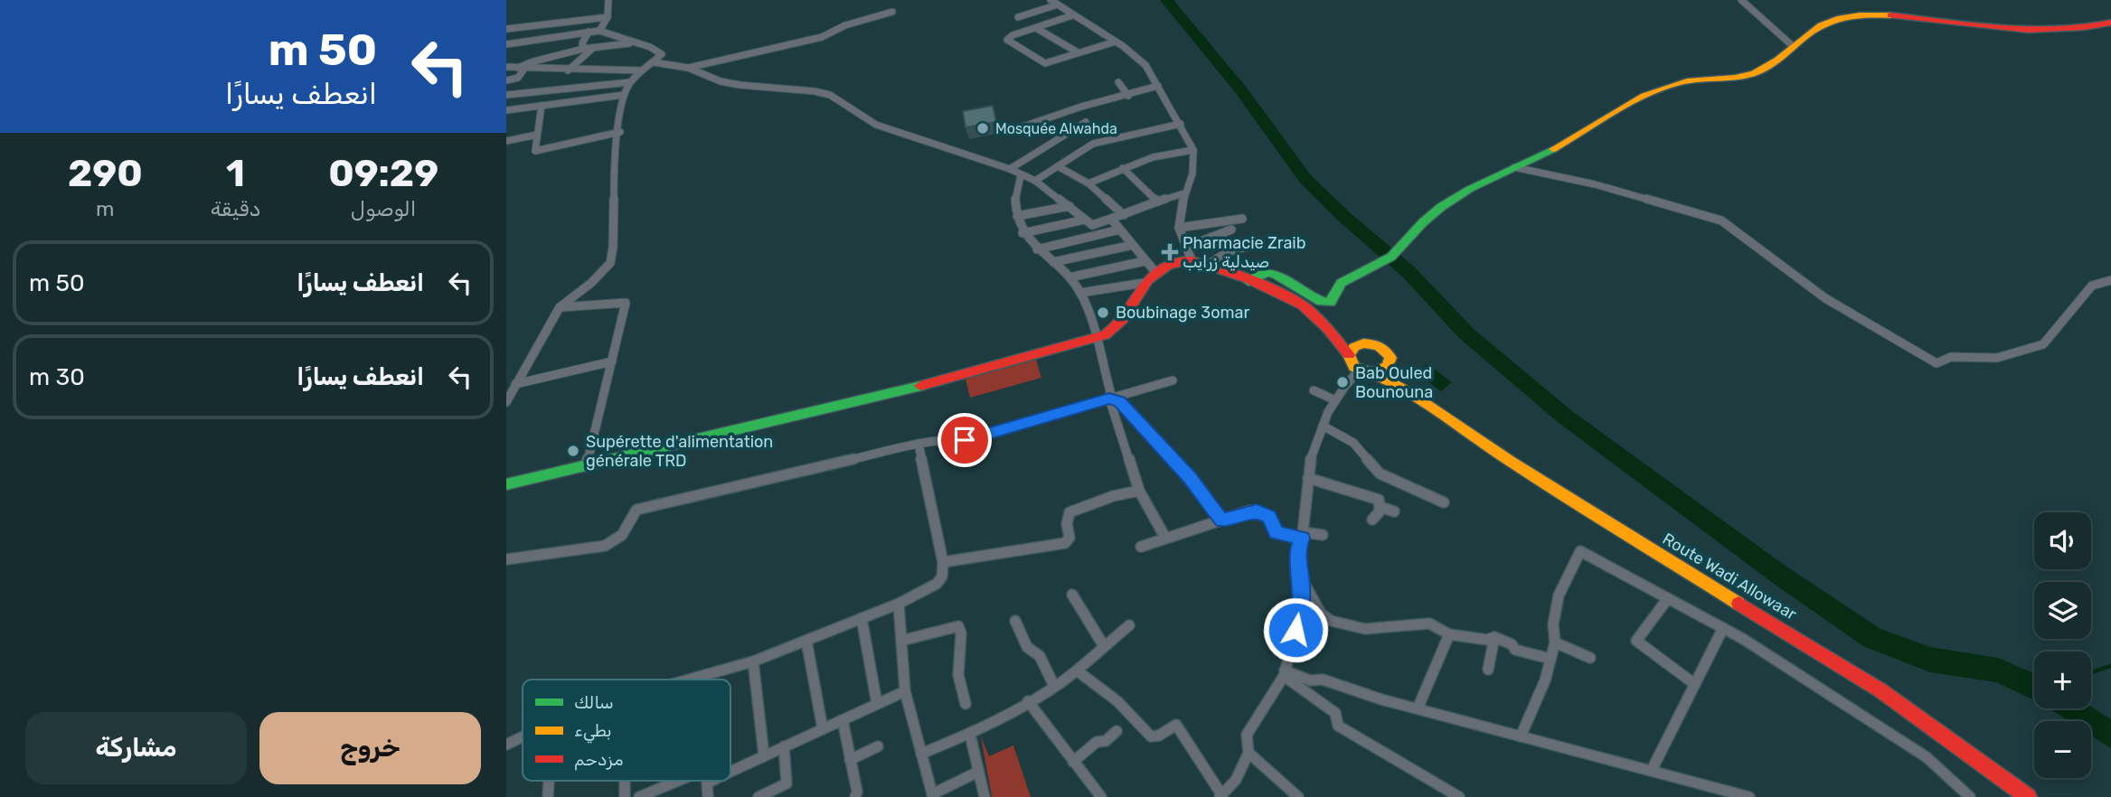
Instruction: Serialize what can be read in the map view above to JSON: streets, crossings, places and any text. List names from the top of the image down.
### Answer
{
  "streets": {
    "street": ["Route Wadi Allowaar"]
  },
  "places": {
    "other": [
      "Mosquée Alwahda",
      "Boubinage 3omar",
      "Bab Ouled Bounouna",
      "Supérette d'alimentation générale TRD"
    ],
    "health": ["Pharmacie Zraib صيدلية زرايب"]
  },
  "legend": ["سالك", "بطيء", "مزدحم"],
  "page": {
    "turn": ["50 m", "انعطف يسارًا"],
    "eta": [
      "09:29",
      "الوصول",
      "1",
      "دقيقة",
      "290",
      "m"
    ],
    "list": [
      {
        "name": "انعطف يسارًا",
        "value": "50 m"
      },
      {
        "name": "انعطف يسارًا",
        "value": "30 m"
      }
    ],
    "map_buttons": ["+", "−"],
    "buttons": ["خروج", "مشاركة"]
  }
}
